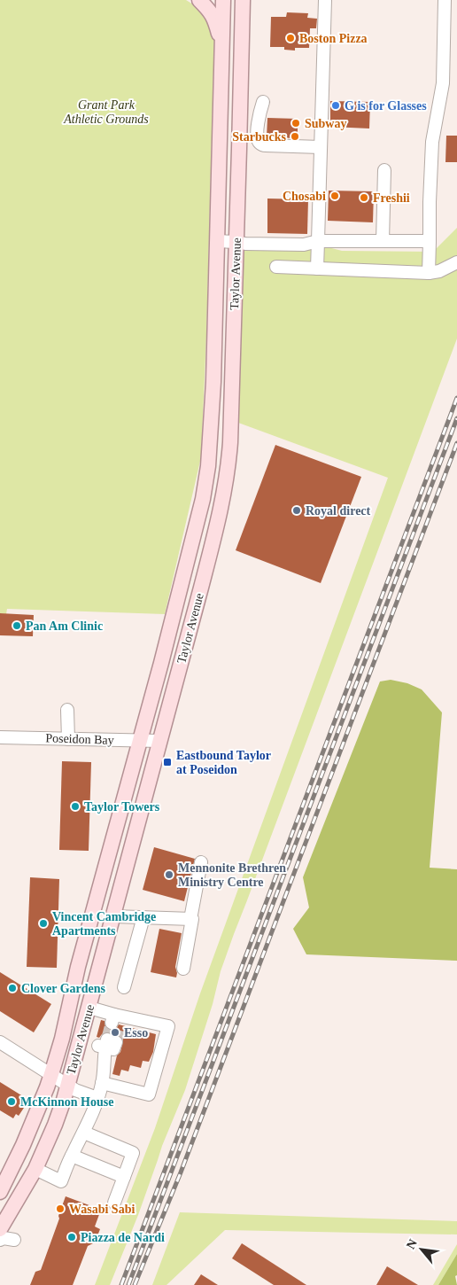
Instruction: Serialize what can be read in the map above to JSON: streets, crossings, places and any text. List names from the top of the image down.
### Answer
{
  "streets": {
    "main road": ["Taylor Avenue"],
    "street": ["Poseidon Bay"]
  },
  "crossings": [
    ["Taylor Avenue", "Poseidon Bay"]
  ],
  "parks": ["Grant Park Athletic Grounds"],
  "places": {
    "other": [
      "Boston Pizza",
      "G is for Glasses",
      "Subway",
      "Starbucks",
      "Chosabi",
      "Freshii",
      "Royal direct",
      "Pan Am Clinic",
      "Taylor Towers",
      "Mennonite Brethren Ministry Centre",
      "Vincent Cambridge Apartments",
      "Clover Gardens",
      "Esso",
      "McKinnon House",
      "Wasabi Sabi",
      "Piazza de Nardi"
    ],
    "transit": ["Eastbound Taylor at Poseidon"]
  },
  "north": "top left"
}
